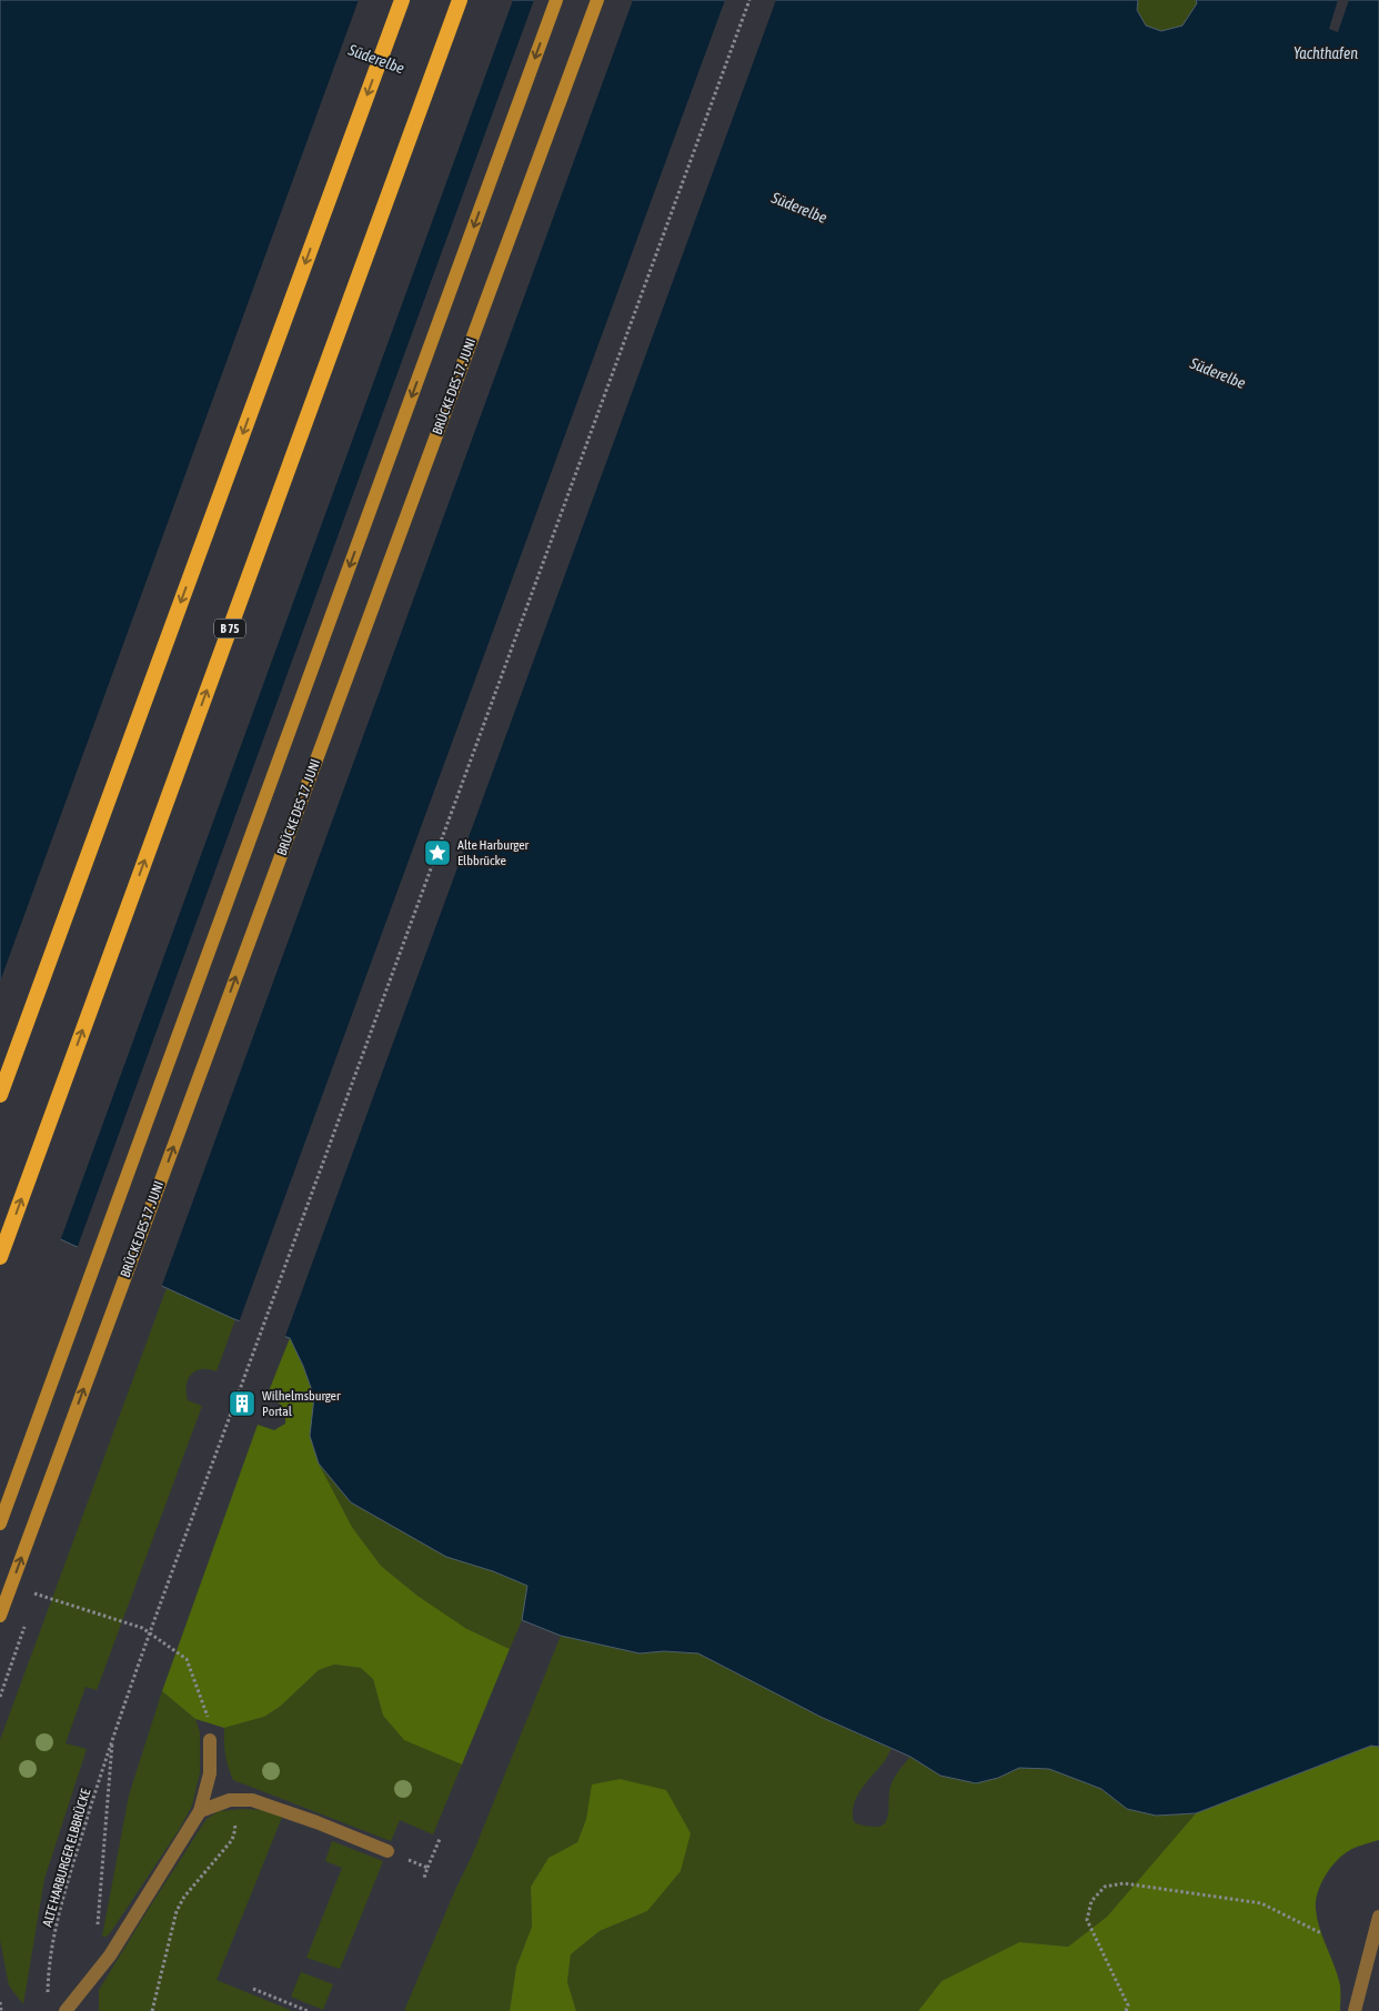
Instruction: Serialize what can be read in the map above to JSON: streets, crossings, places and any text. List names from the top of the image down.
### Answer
{
  "streets": {
    "highway": ["B 75"],
    "main road": ["BRÜCKE DES 17. JUNI"],
    "path": ["ALTE HARBURGER ELBBRÜCKE"]
  },
  "water": ["Yachthafen", "Süderelbe"],
  "places": {
    "place": ["Alte Harburger Elbbrücke"],
    "building": ["Wilhelmsburger Portal"]
  }
}
